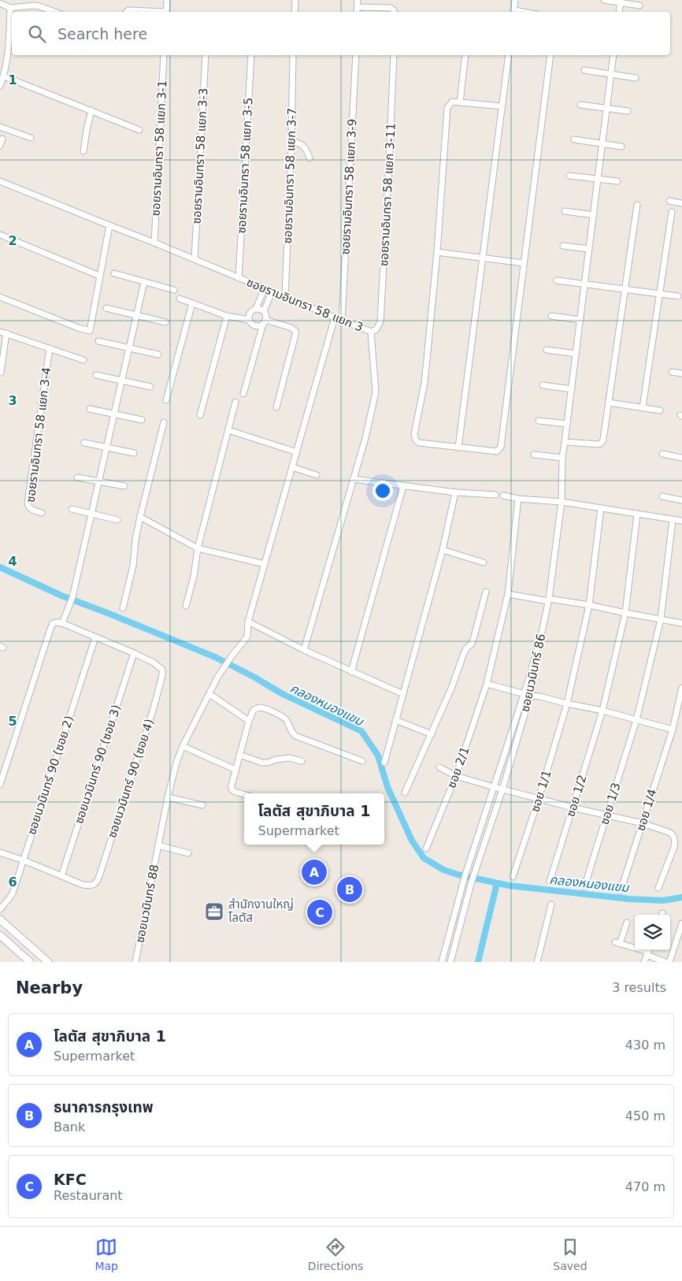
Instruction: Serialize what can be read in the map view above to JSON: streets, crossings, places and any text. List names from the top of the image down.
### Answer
{
  "streets": {
    "street": [
      "ซอยรามอินทรา 58 แยก 3-1",
      "ซอยรามอินทรา 58 แยก 3-3",
      "ซอยรามอินทรา 58 แยก 3-5",
      "ซอยรามอินทรา 58 แยก 3-7",
      "ซอยรามอินทรา 58 แยก 3-9",
      "ซอยรามอินทรา 58 แยก 3-11",
      "ซอยรามอินทรา 58 แยก 3",
      "ซอยรามอินทรา 58 แยก 3-4",
      "ซอยนวมินทร์ 86",
      "ซอยนวมินทร์ 90 (ซอย 3)",
      "ซอย 2/1",
      "ซอยนวมินทร์ 90 (ซอย 2)",
      "ซอยนวมินทร์ 90 (ซอย 4)",
      "ซอย 1/1",
      "ซอย 1/2",
      "ซอย 1/3",
      "ซอย 1/4",
      "ซอยนวมินทร์ 88"
    ]
  },
  "crossings": [
    ["ซอยรามอินทรา 58 แยก 3-1", "ซอยรามอินทรา 58 แยก 3"],
    ["ซอยรามอินทรา 58 แยก 3-3", "ซอยรามอินทรา 58 แยก 3"],
    ["ซอยรามอินทรา 58 แยก 3-5", "ซอยรามอินทรา 58 แยก 3"],
    ["ซอยรามอินทรา 58 แยก 3-7", "ซอยรามอินทรา 58 แยก 3"],
    ["ซอยรามอินทรา 58 แยก 3-9", "ซอยรามอินทรา 58 แยก 3"],
    ["ซอยรามอินทรา 58 แยก 3-11", "ซอยรามอินทรา 58 แยก 3"],
    ["ซอยรามอินทรา 58 แยก 3", "ซอยนวมินทร์ 88"],
    ["ซอยนวมินทร์ 90 (ซอย 3)", "ซอยนวมินทร์ 90 (ซอย 4)"]
  ],
  "water": ["คลองหนองแขม"],
  "places": {
    "office": ["สำนักงานใหญ่ โลตัส"]
  },
  "page": {
    "search": "Search here",
    "popup": ["โลตัส สุขาภิบาล 1", "Supermarket"],
    "pins": ["A", "B", "C"],
    "heading": ["Nearby", "3 results"],
    "list": [
      {
        "mark": "A",
        "name": "โลตัส สุขาภิบาล 1",
        "note": "Supermarket",
        "value": "430 m"
      },
      {
        "mark": "B",
        "name": "ธนาคารกรุงเทพ",
        "note": "Bank",
        "value": "450 m"
      },
      {
        "mark": "C",
        "name": "KFC",
        "note": "Restaurant",
        "value": "470 m"
      }
    ],
    "nav": ["Map", "Directions", "Saved"]
  },
  "grid": {
    "rows": [
      "1",
      "2",
      "3",
      "4",
      "5",
      "6"
    ]
  }
}
